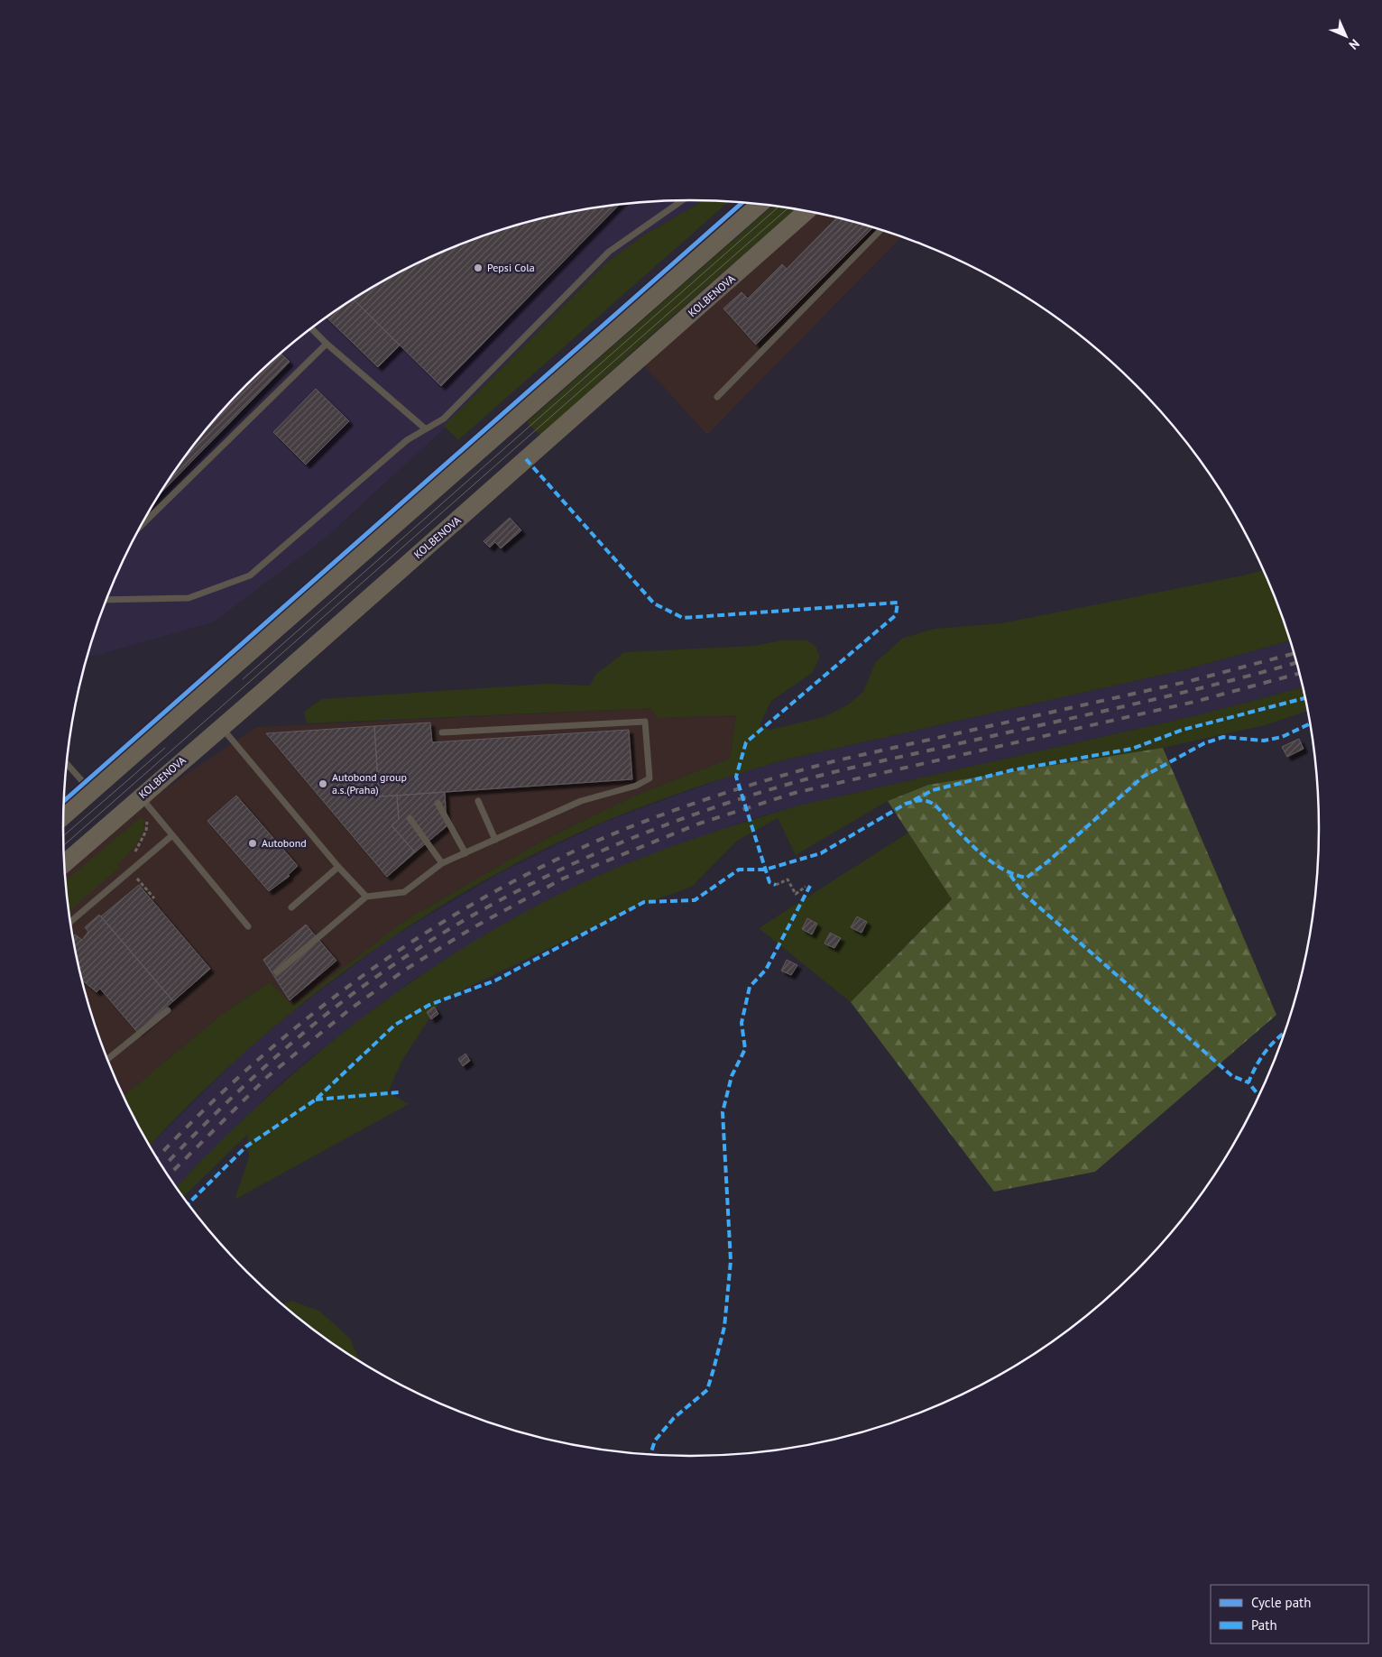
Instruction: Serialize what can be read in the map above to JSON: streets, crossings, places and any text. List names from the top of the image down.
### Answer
{
  "streets": {
    "main road": ["KOLBENOVA"]
  },
  "places": ["Pepsi Cola", "Autobond group a.s.(Praha)", "Autobond"],
  "legend": ["Cycle path", "Path"],
  "north": "bottom right"
}
